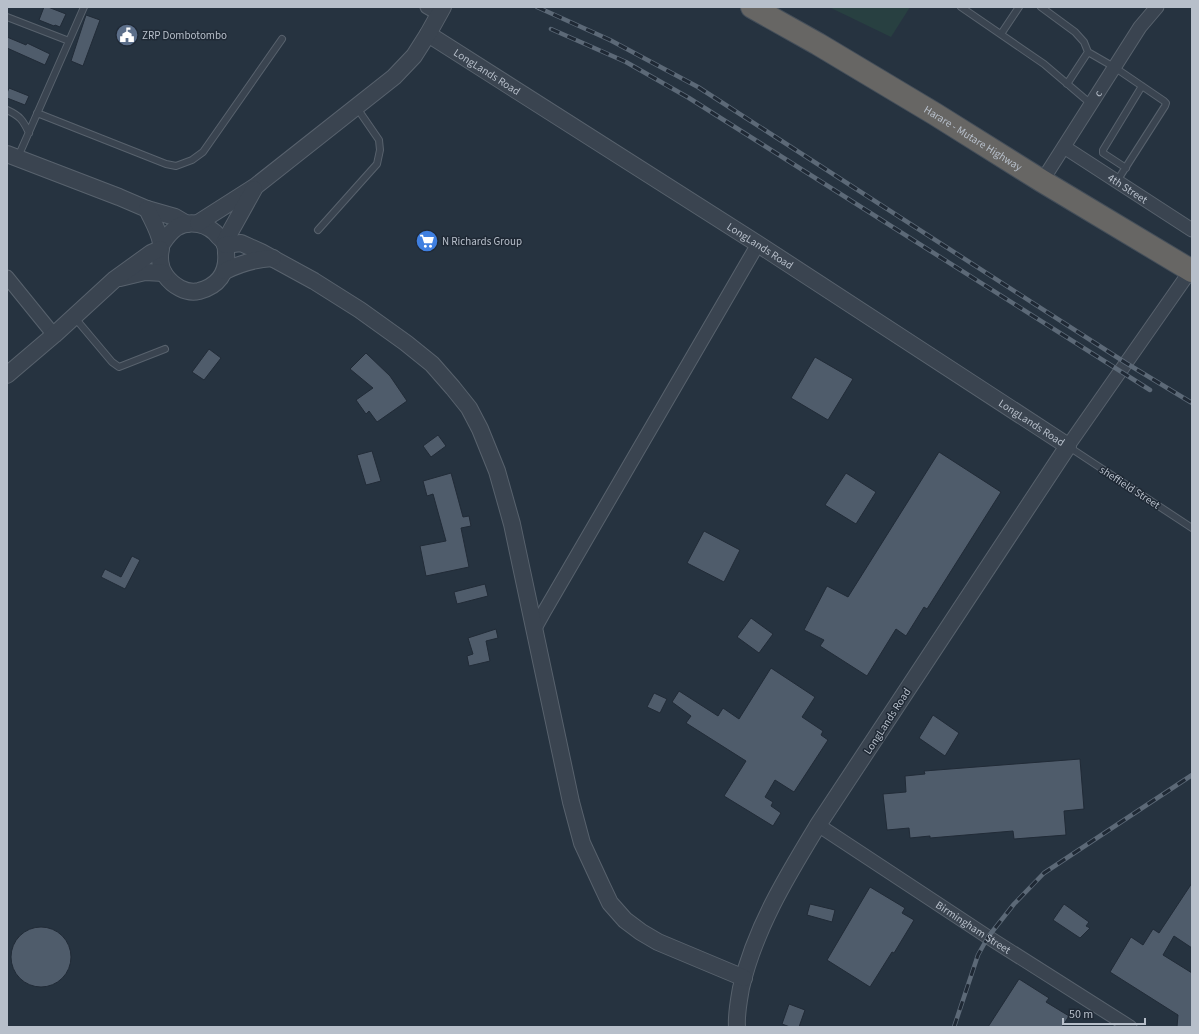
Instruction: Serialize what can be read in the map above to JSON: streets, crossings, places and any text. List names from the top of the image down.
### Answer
{
  "streets": {
    "highway": ["Harare - Mutare Highway"],
    "street": [
      "LongLands Road",
      "c",
      "4th Street",
      "Birmingham Street"
    ],
    "lane": ["sheffield Street"]
  },
  "crossings": [
    ["LongLands Road", "sheffield Street"],
    ["LongLands Road", "Birmingham Street"],
    ["c", "Harare - Mutare Highway"],
    ["c", "4th Street"]
  ],
  "places": {
    "public building": ["ZRP Dombotombo"],
    "supermarket": ["N Richards Group"]
  },
  "scale_bar": "50 m"
}
